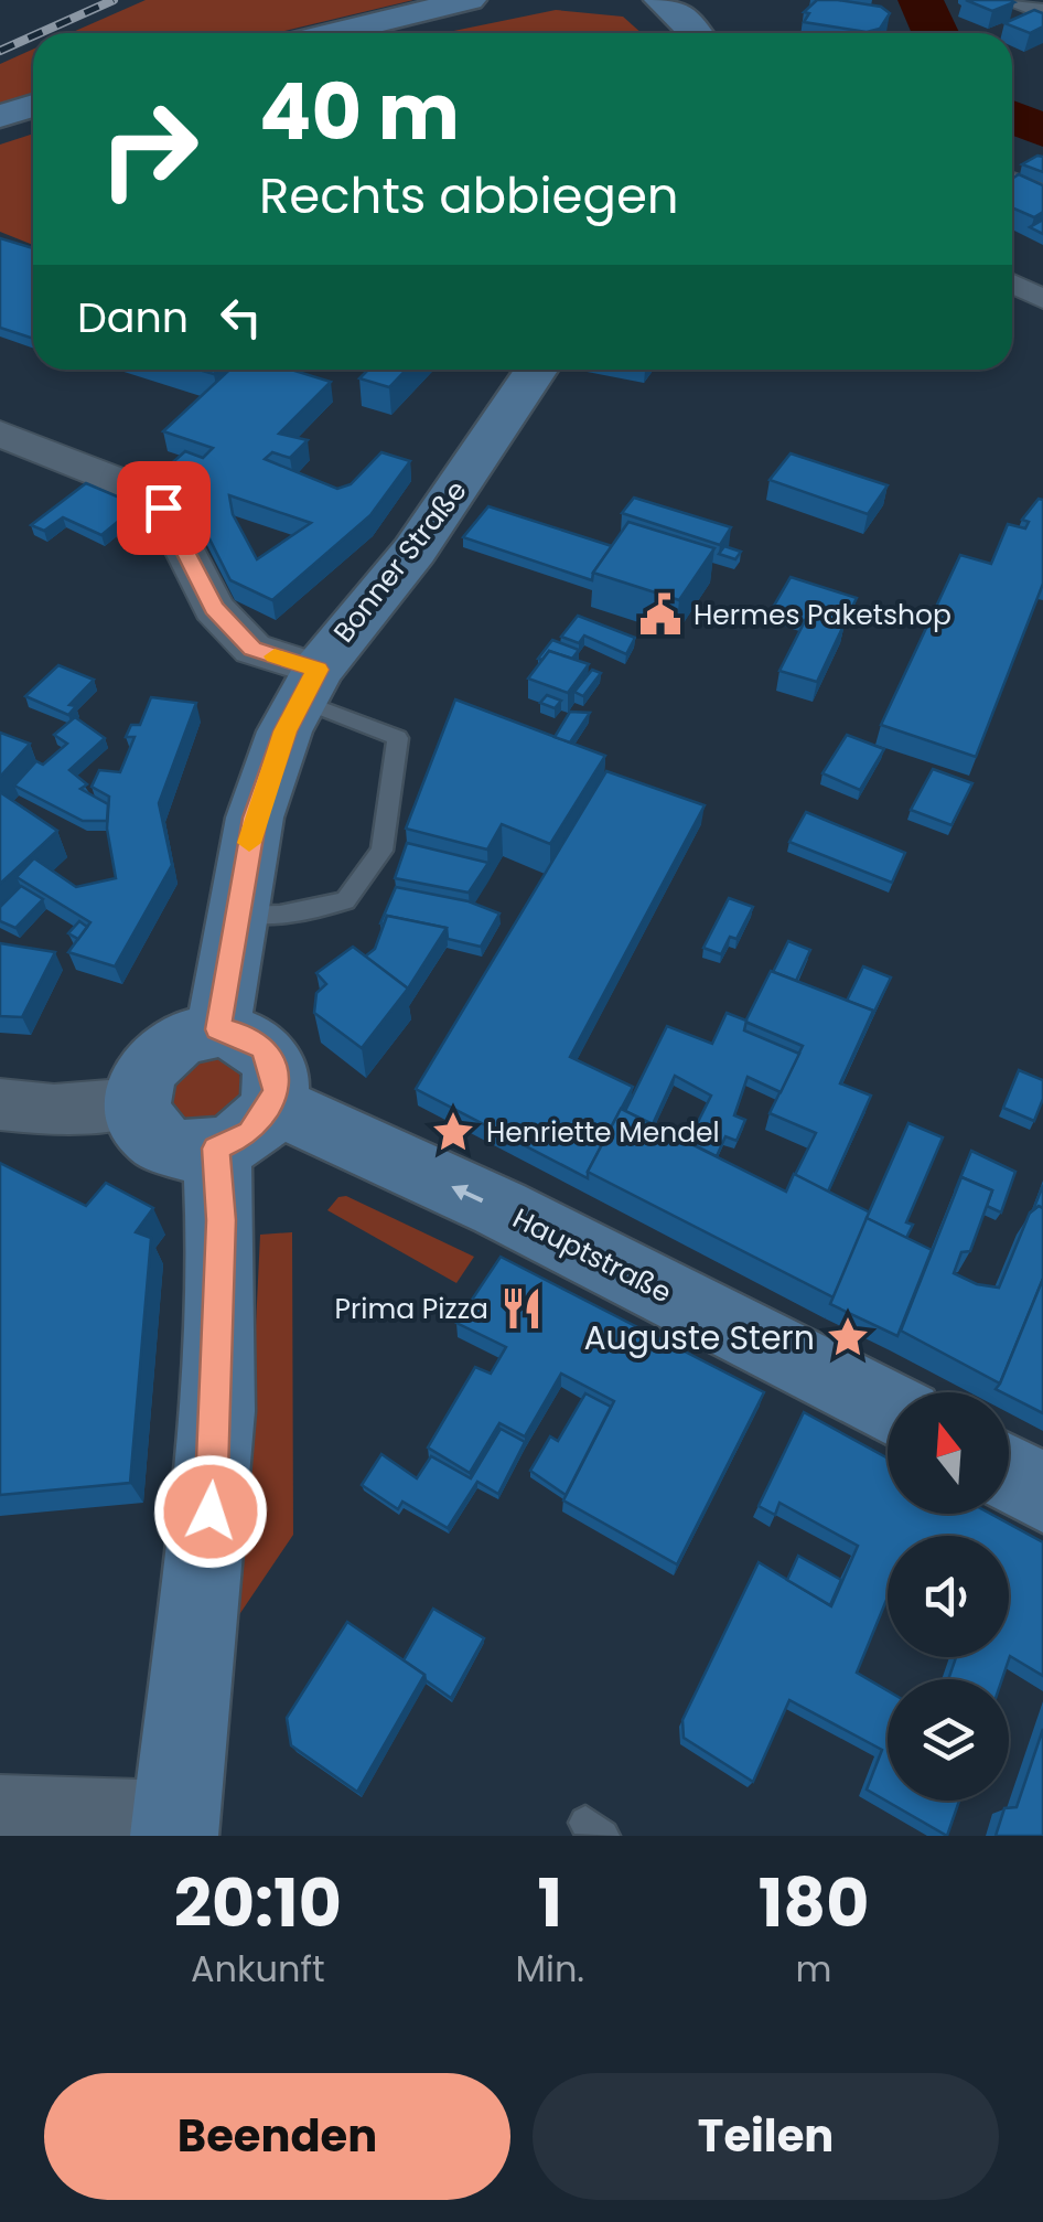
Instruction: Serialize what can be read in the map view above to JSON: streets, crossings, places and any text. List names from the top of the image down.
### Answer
{
  "streets": {
    "main road": ["Bonner Straße", "Hauptstraße"]
  },
  "crossings": [
    ["Bonner Straße", "Hauptstraße"]
  ],
  "one_way": ["Hauptstraße"],
  "places": {
    "public building": ["Hermes Paketshop"],
    "place": ["Henriette Mendel", "Auguste Stern"],
    "restaurant": ["Prima Pizza"]
  },
  "north": "top",
  "page": {
    "turn": ["40 m", "Rechts abbiegen"],
    "then": "Dann",
    "eta": [
      "20:10",
      "Ankunft",
      "1",
      "Min.",
      "180",
      "m"
    ],
    "buttons": ["Beenden", "Teilen"]
  }
}
